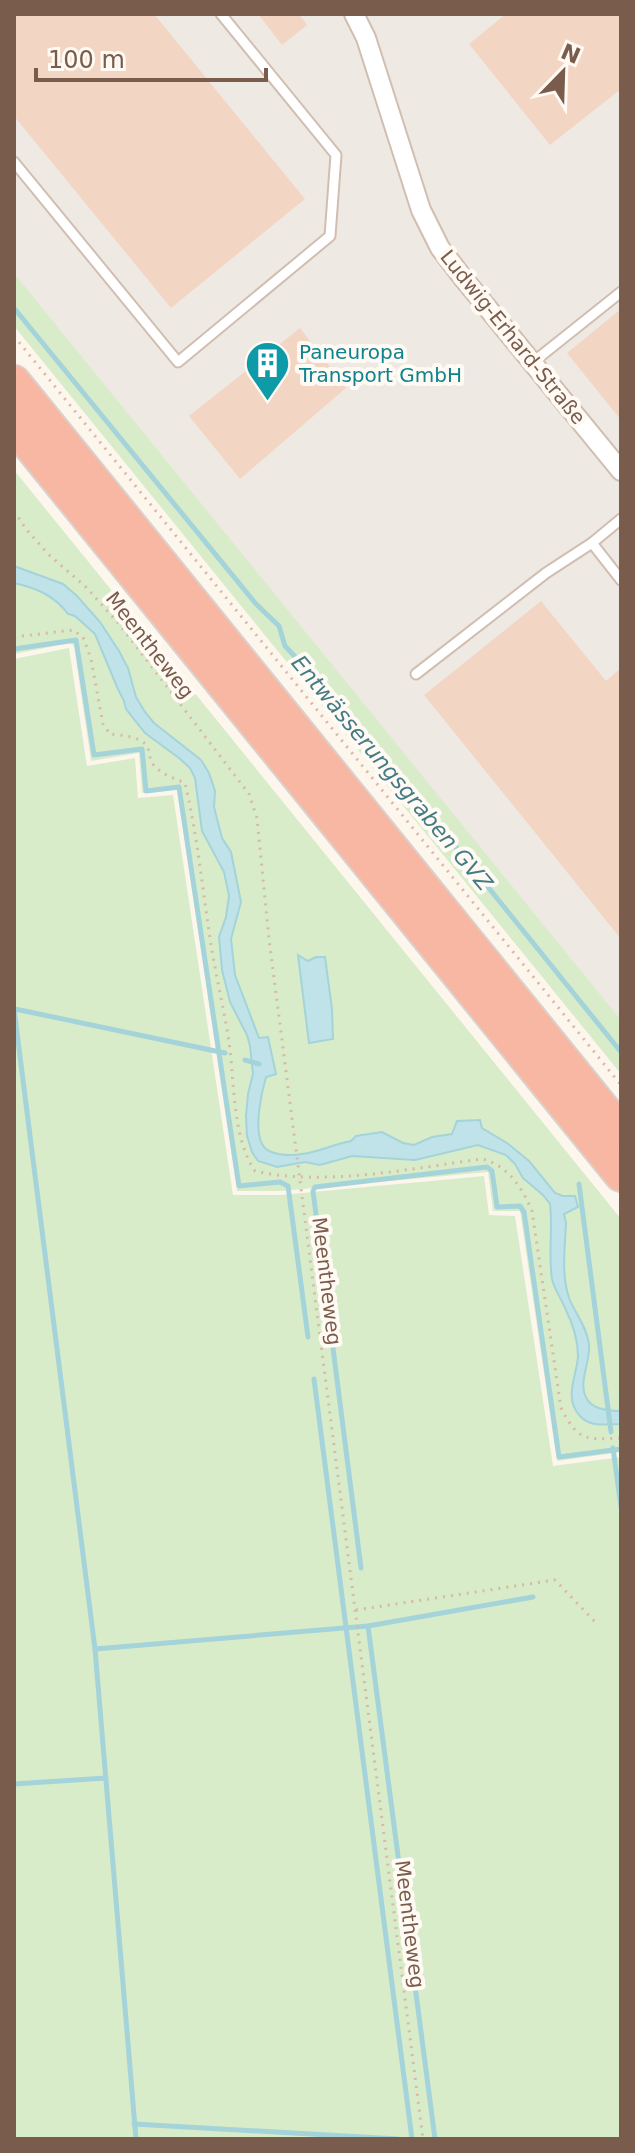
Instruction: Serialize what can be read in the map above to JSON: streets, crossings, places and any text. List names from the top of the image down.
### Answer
{
  "streets": {
    "street": ["Ludwig-Erhard-Straße"],
    "path": ["Meentheweg"]
  },
  "water": ["Entwässerungsgraben GVZ"],
  "places": {
    "building": ["Paneuropa Transport GmbH"]
  },
  "scale_bar": "100 m",
  "north": "top right"
}
